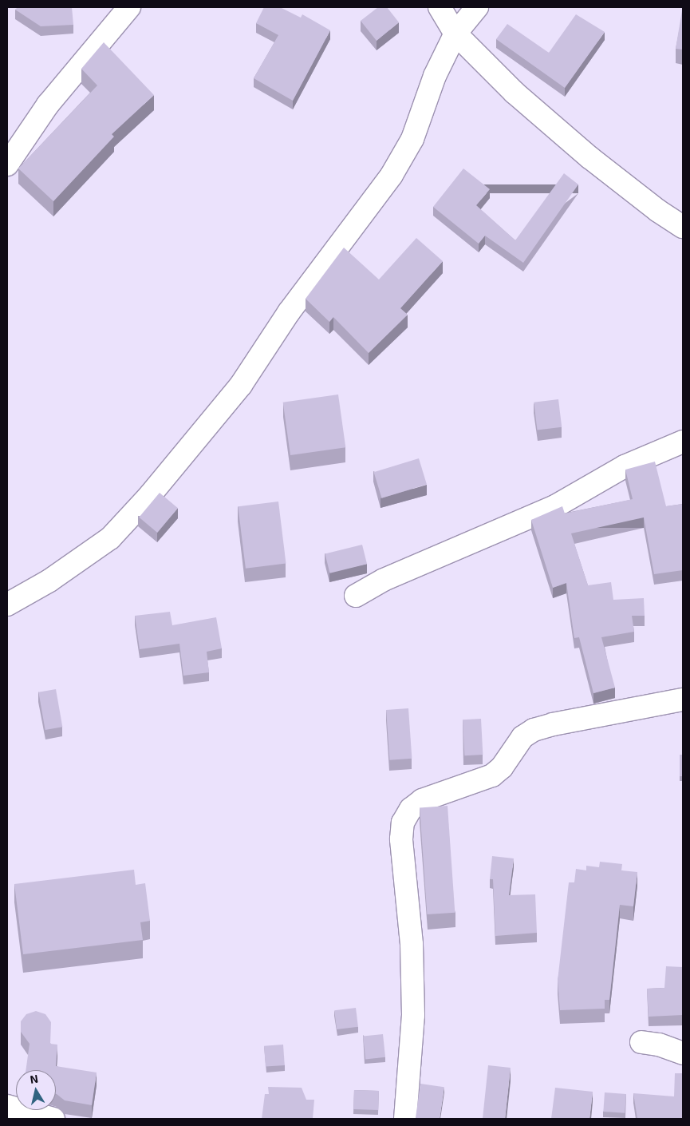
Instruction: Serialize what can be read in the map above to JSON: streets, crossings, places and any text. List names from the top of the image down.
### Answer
{
  "north": "top"
}
